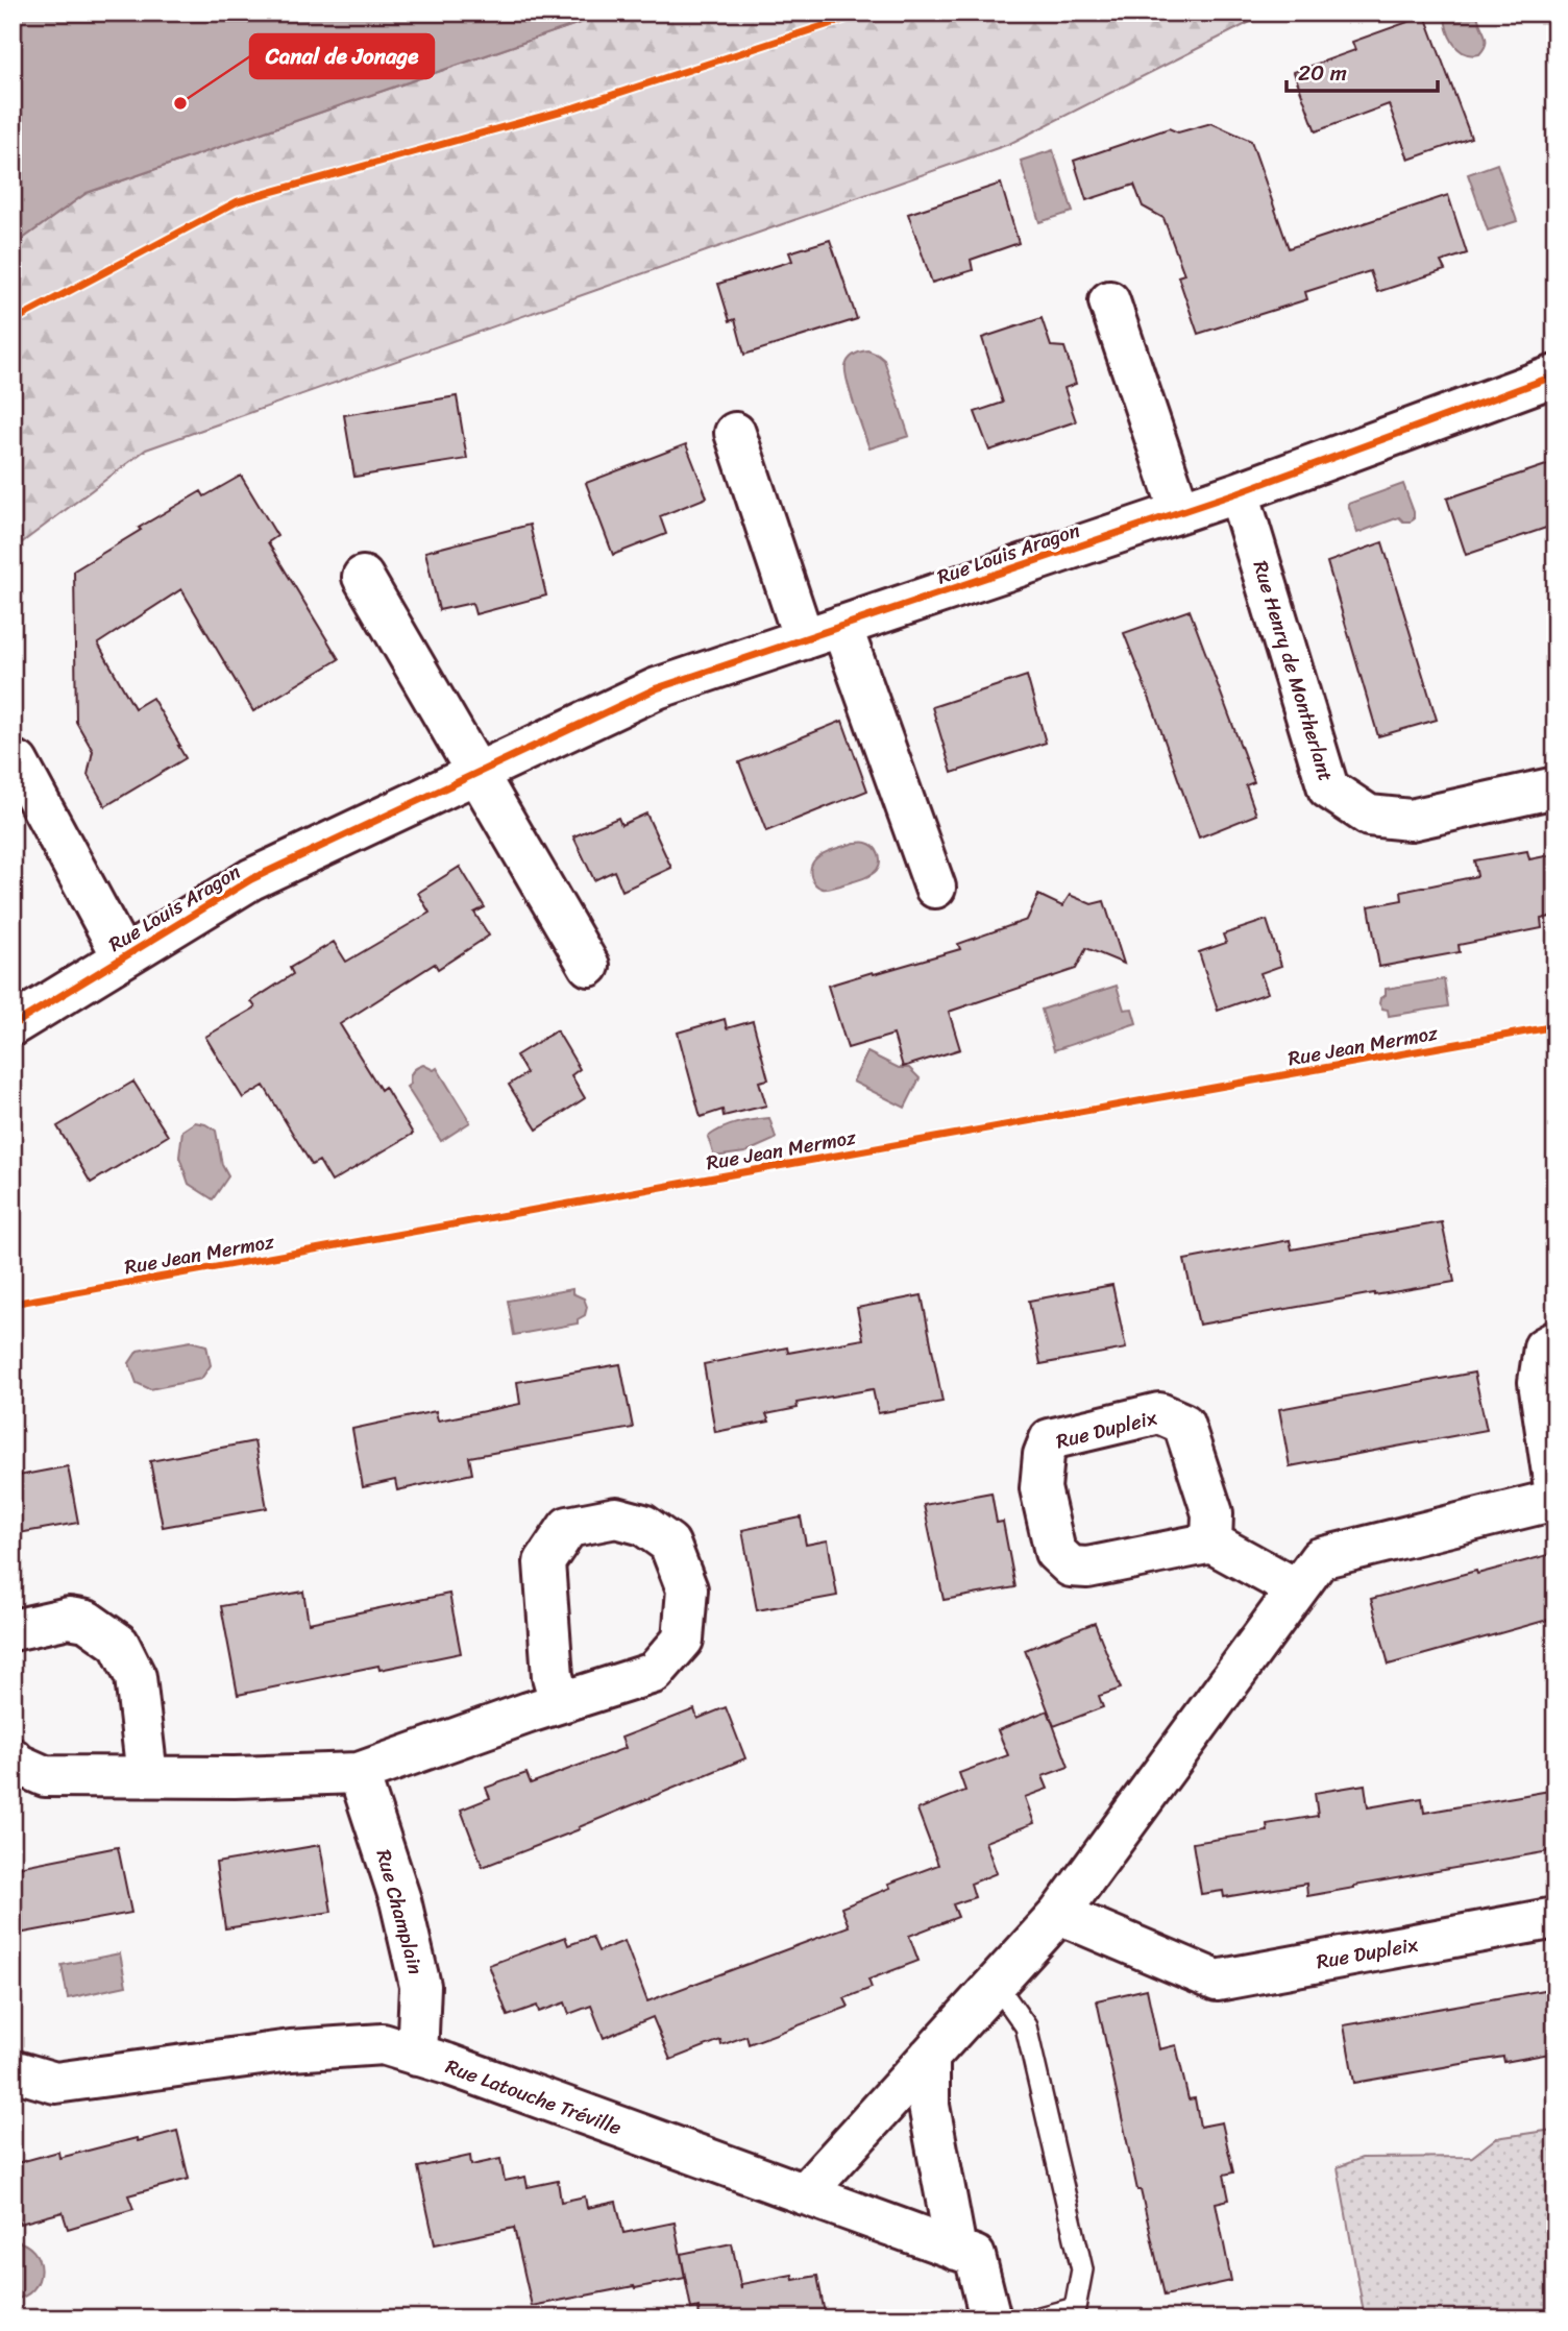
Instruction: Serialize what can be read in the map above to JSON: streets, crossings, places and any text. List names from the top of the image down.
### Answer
{
  "streets": {
    "street": [
      "Rue Louis Aragon",
      "Rue Henry de Montherlant",
      "Rue Dupleix",
      "Rue Champlain",
      "Rue Latouche Tréville"
    ],
    "cycle path": ["Rue Jean Mermoz"]
  },
  "crossings": [
    ["Rue Louis Aragon", "Rue Henry de Montherlant"],
    ["Rue Champlain", "Rue Latouche Tréville"]
  ],
  "places": ["Canal de Jonage"],
  "scale_bar": "20 m"
}
